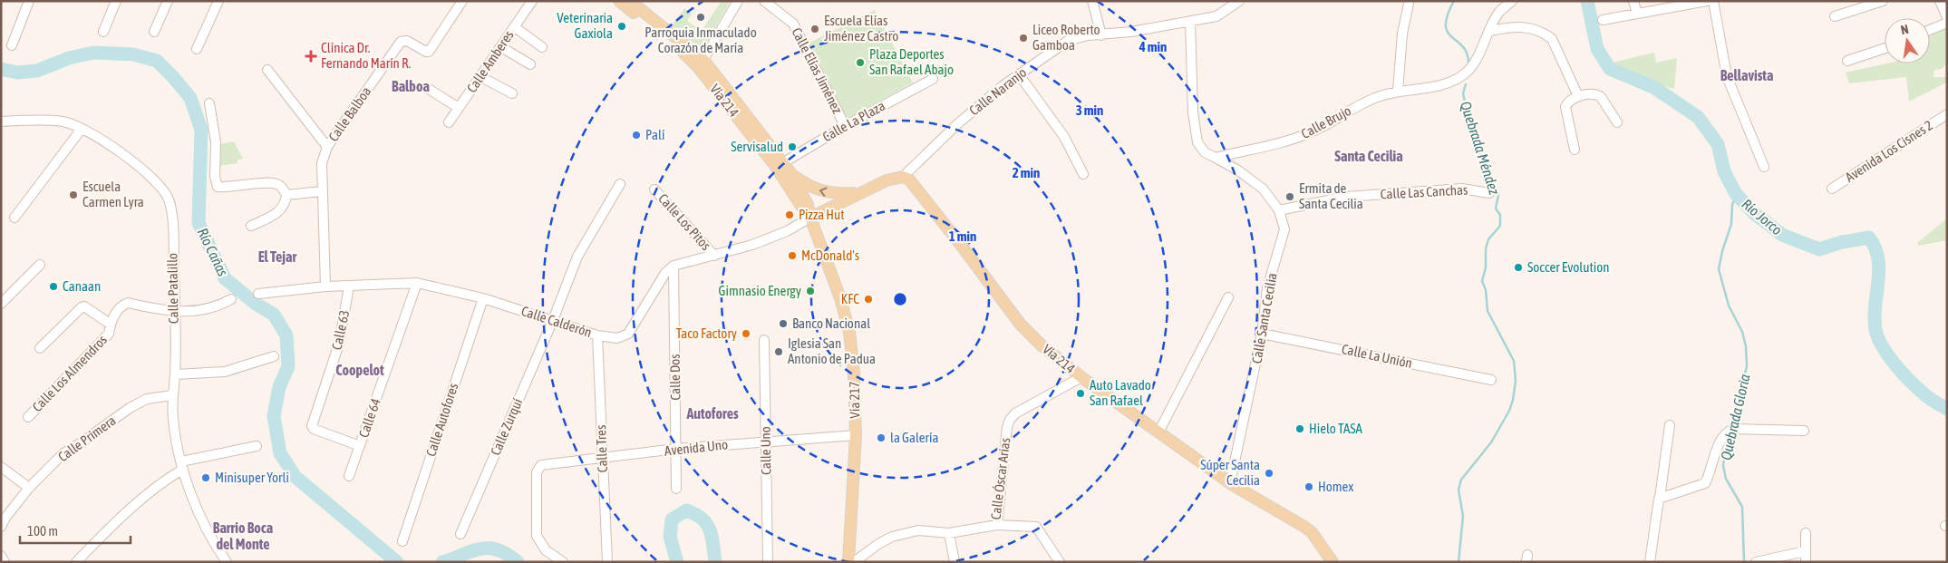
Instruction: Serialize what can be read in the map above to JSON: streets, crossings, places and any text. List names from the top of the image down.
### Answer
{
  "streets": {
    "main road": ["Vía 214", "Vía 217"],
    "street": [
      "Calle Amberes",
      "Calle Elías Jiménez",
      "Calle Naranjo",
      "Calle Balboa",
      "Calle La Plaza",
      "Calle Brujo",
      "Avenida Los Cisnes 2",
      "Calle Las Canchas",
      "Calle Los Pitos",
      "Calle Patalillo",
      "Calle Santa Cecilia",
      "Calle Calderón",
      "Calle 63",
      "Calle La Unión",
      "Calle Los Almendros",
      "Calle Dos",
      "Calle 64",
      "Calle Autofores",
      "Calle Zurquí",
      "Calle Primera",
      "Avenida Uno",
      "Calle Tres",
      "Calle Uno",
      "Calle Óscar Arias"
    ]
  },
  "crossings": [
    ["Calle Elías Jiménez", "Calle La Plaza"],
    ["Calle Naranjo", "Vía 214"],
    ["Vía 214", "Calle La Plaza"],
    ["Vía 214", "Calle Santa Cecilia"],
    ["Vía 214", "Vía 217"],
    ["Vía 214", "Calle Óscar Arias"],
    ["Calle Balboa", "Calle Calderón"],
    ["Calle Brujo", "Calle Santa Cecilia"],
    ["Calle Las Canchas", "Calle Santa Cecilia"],
    ["Calle Patalillo", "Calle Los Almendros"],
    ["Calle Patalillo", "Calle Primera"],
    ["Calle Santa Cecilia", "Calle La Unión"],
    ["Calle Calderón", "Calle 63"],
    ["Calle Calderón", "Calle Dos"],
    ["Calle Calderón", "Calle 64"],
    ["Calle Calderón", "Calle Autofores"],
    ["Calle Calderón", "Calle Zurquí"],
    ["Calle Calderón", "Calle Tres"],
    ["Calle 63", "Calle 64"],
    ["Calle Dos", "Avenida Uno"],
    ["Vía 217", "Avenida Uno"],
    ["Avenida Uno", "Calle Tres"],
    ["Avenida Uno", "Calle Uno"]
  ],
  "districts": [
    "Bellavista",
    "Balboa",
    "Santa Cecilia",
    "El Tejar",
    "Coopelot",
    "Autofores",
    "Barrio Boca del Monte"
  ],
  "water": [
    "Quebrada Méndez",
    "Río Jorco",
    "Río Cañas",
    "Quebrada Gloria"
  ],
  "places": {
    "other": [
      "Parroquia Inmaculado Corazón de María",
      "Veterinaria Gaxiola",
      "Escuela Elías Jiménez Castro",
      "Liceo Roberto Gamboa",
      "Plaza Deportes San Rafael Abajo",
      "Palí",
      "Servisalud",
      "Escuela Carmen Lyra",
      "Ermita de Santa Cecilia",
      "Pizza Hut",
      "McDonald's",
      "Soccer Evolution",
      "Canaan",
      "Gimnasio Energy",
      "KFC",
      "Banco Nacional",
      "Taco Factory",
      "Iglesia San Antonio de Padua",
      "Auto Lavado San Rafael",
      "Hielo TASA",
      "la Galería",
      "Súper Santa Cecilia",
      "Minisuper Yorli",
      "Homex"
    ],
    "health": ["Clínica Dr. Fernando Marín R."]
  },
  "scale_bar": "100 m",
  "north": "top",
  "rings": [
    "4 min",
    "3 min",
    "2 min",
    "1 min"
  ]
}
